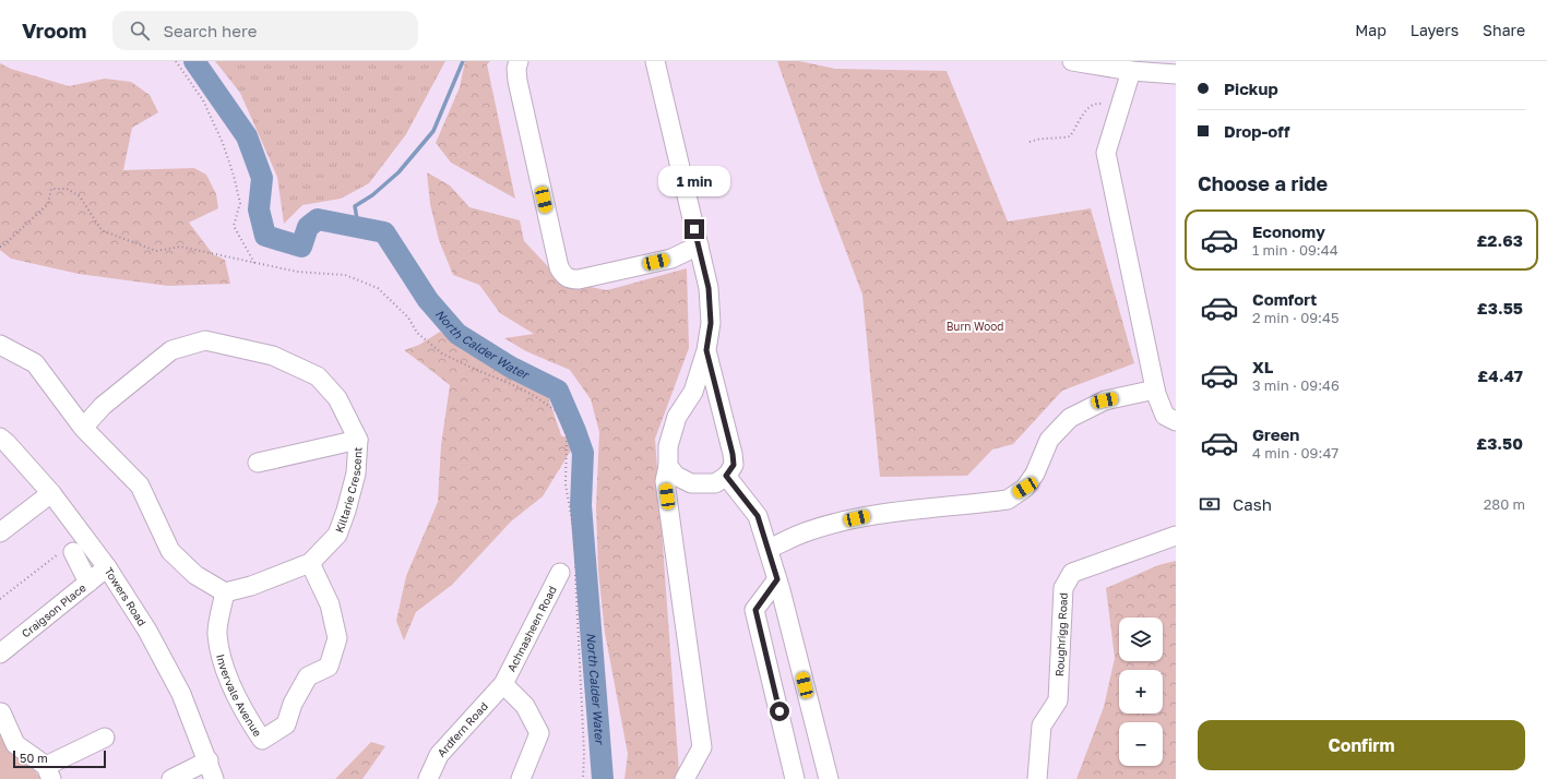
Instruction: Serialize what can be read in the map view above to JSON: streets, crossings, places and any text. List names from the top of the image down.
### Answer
{
  "streets": {
    "street": [
      "Kiltarie Crescent",
      "Towers Road",
      "Craigson Place",
      "Achnasheen Road",
      "Roughrigg Road",
      "Invervale Avenue",
      "Ardfern Road"
    ]
  },
  "crossings": [
    ["Kiltarie Crescent", "Invervale Avenue"],
    ["Towers Road", "Craigson Place"],
    ["Achnasheen Road", "Ardfern Road"]
  ],
  "water": ["North Calder Water"],
  "parks": ["Burn Wood"],
  "scale_bar": "50 m",
  "page": {
    "header": "Vroom",
    "search": "Search here",
    "nav": ["Map", "Layers", "Share"],
    "banner": ["Pickup", "Drop-off"],
    "heading": "Choose a ride",
    "bubble": "1 min",
    "list": [
      {
        "name": "Economy",
        "note": "1 min · 09:44",
        "value": "£2.63"
      },
      {
        "name": "Comfort",
        "note": "2 min · 09:45",
        "value": "£3.55"
      },
      {
        "name": "XL",
        "note": "3 min · 09:46",
        "value": "£4.47"
      },
      {
        "name": "Green",
        "note": "4 min · 09:47",
        "value": "£3.50"
      }
    ],
    "pay": ["Cash", "280 m"],
    "map_buttons": ["+", "−"],
    "buttons": "Confirm",
    "scale": "50 m"
  }
}
